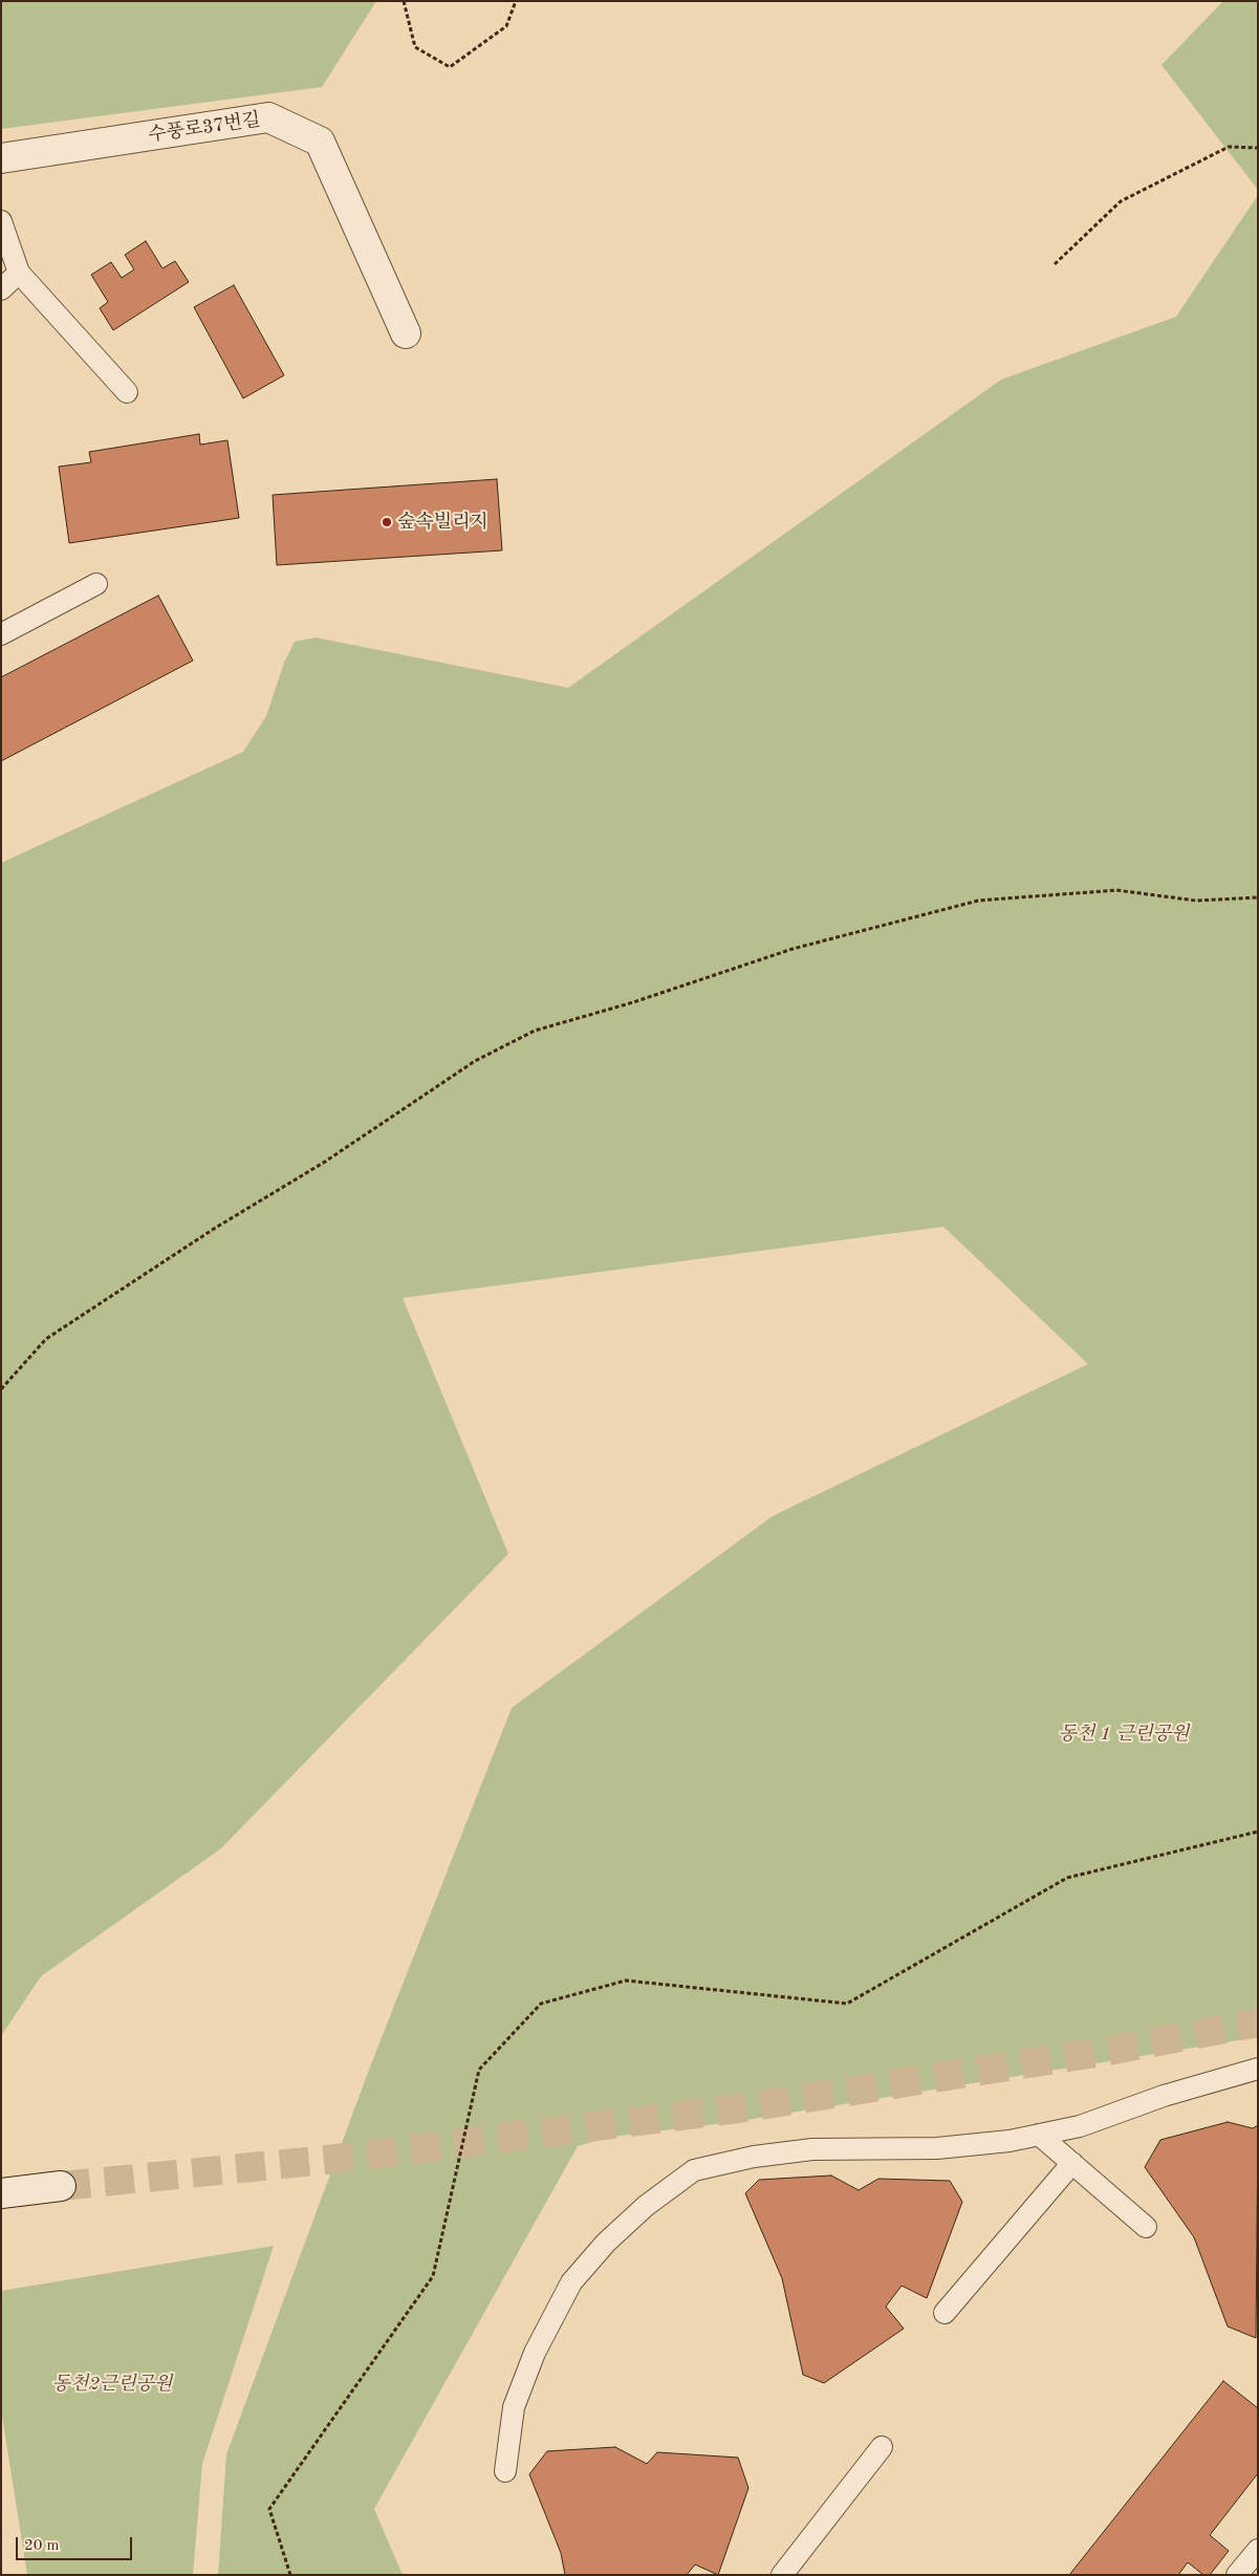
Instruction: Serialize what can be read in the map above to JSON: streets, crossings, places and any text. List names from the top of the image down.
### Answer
{
  "streets": {
    "street": ["수풍로37번길"]
  },
  "parks": ["동천 1 근린공원", "동천2근린공원"],
  "places": ["숲속빌리지"],
  "scale_bar": "20 m"
}
